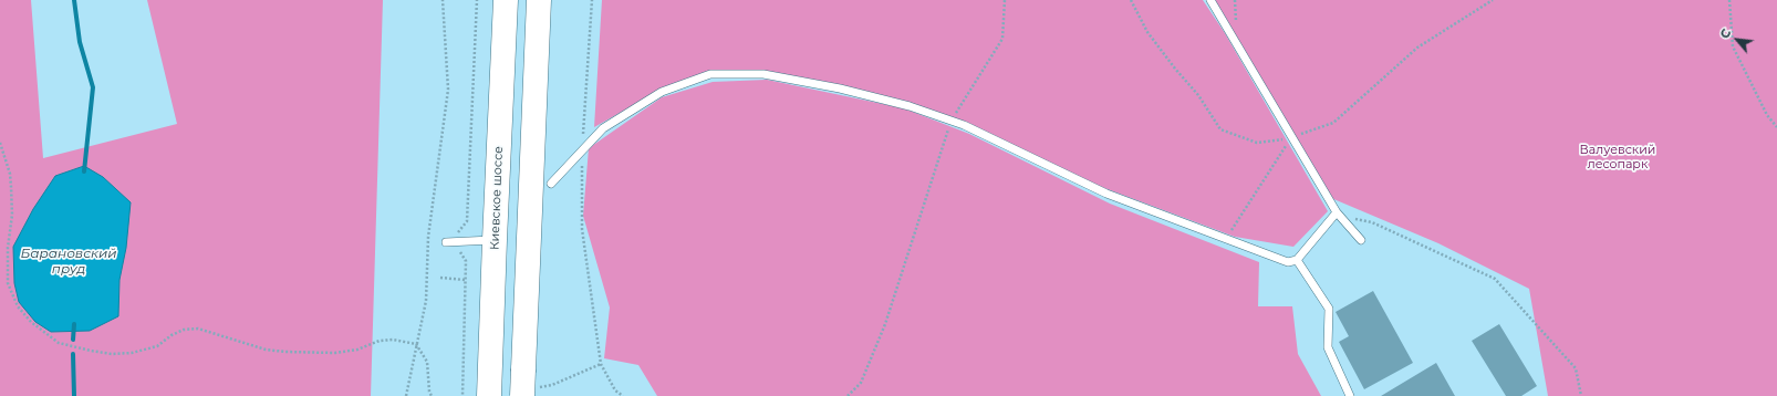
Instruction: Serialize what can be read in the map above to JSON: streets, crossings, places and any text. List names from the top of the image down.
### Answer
{
  "streets": {
    "highway": ["Киевское шоссе"]
  },
  "water": ["Барановский пруд"],
  "parks": ["Валуевский лесопарк"],
  "north": "top left"
}
